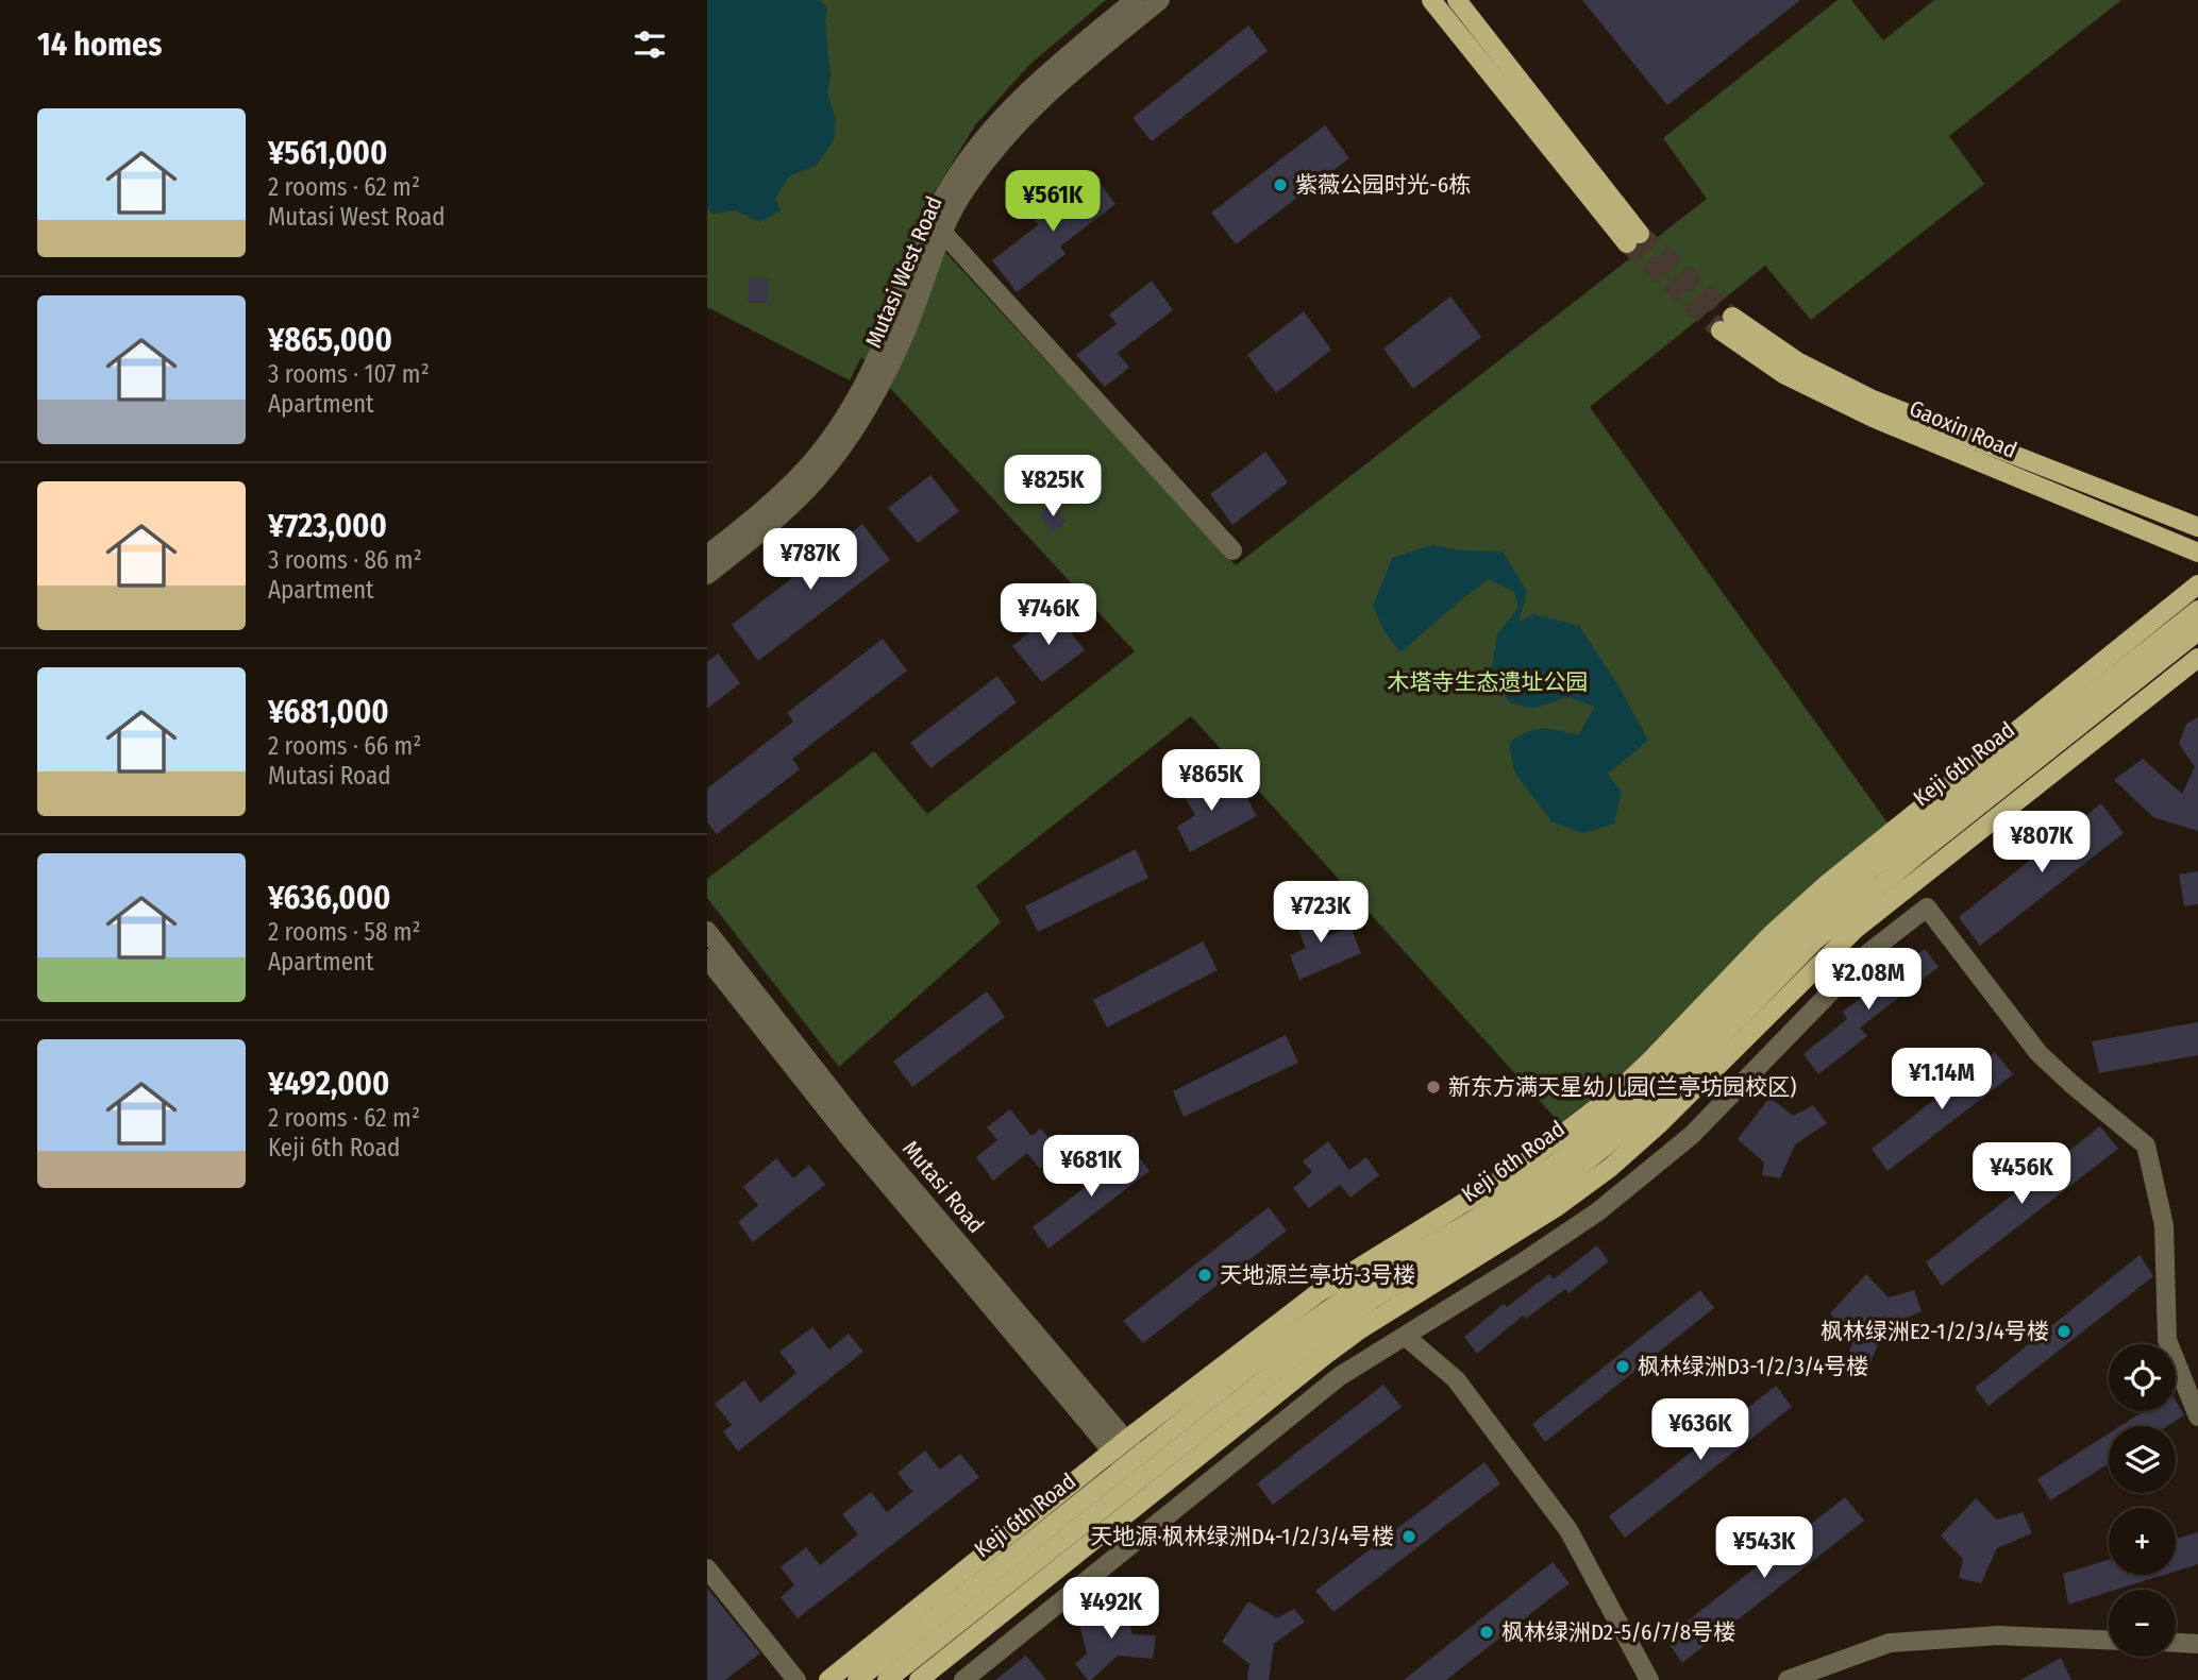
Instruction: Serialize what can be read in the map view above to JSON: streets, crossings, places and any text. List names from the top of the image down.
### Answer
{
  "streets": {
    "main road": ["Gaoxin Road", "Keji 6th Road"],
    "street": ["Mutasi West Road", "Mutasi Road"]
  },
  "crossings": [
    ["Keji 6th Road", "Mutasi Road"]
  ],
  "parks": ["木塔寺生态遗址公园"],
  "places": [
    "紫薇公园时光-6栋",
    "新东方满天星幼儿园(兰亭坊园校区)",
    "天地源兰亭坊-3号楼",
    "枫林绿洲E2-1/2/3/4号楼",
    "枫林绿洲D3-1/2/3/4号楼",
    "天地源·枫林绿洲D4-1/2/3/4号楼",
    "枫林绿洲D2-5/6/7/8号楼"
  ],
  "page": {
    "heading": "14 homes",
    "list": [
      {
        "name": "¥561,000",
        "note": "2 rooms · 62 m² · Mutasi West Road"
      },
      {
        "name": "¥865,000",
        "note": "3 rooms · 107 m² · Apartment"
      },
      {
        "name": "¥723,000",
        "note": "3 rooms · 86 m² · Apartment"
      },
      {
        "name": "¥681,000",
        "note": "2 rooms · 66 m² · Mutasi Road"
      },
      {
        "name": "¥636,000",
        "note": "2 rooms · 58 m² · Apartment"
      },
      {
        "name": "¥492,000",
        "note": "2 rooms · 62 m² · Keji 6th Road"
      }
    ],
    "price": [
      "¥561K",
      "¥825K",
      "¥787K",
      "¥746K",
      "¥865K",
      "¥807K",
      "¥723K",
      "¥2.08M",
      "¥1.14M",
      "¥681K",
      "¥456K",
      "¥636K",
      "¥543K",
      "¥492K"
    ],
    "map_buttons": ["+", "−"]
  }
}
